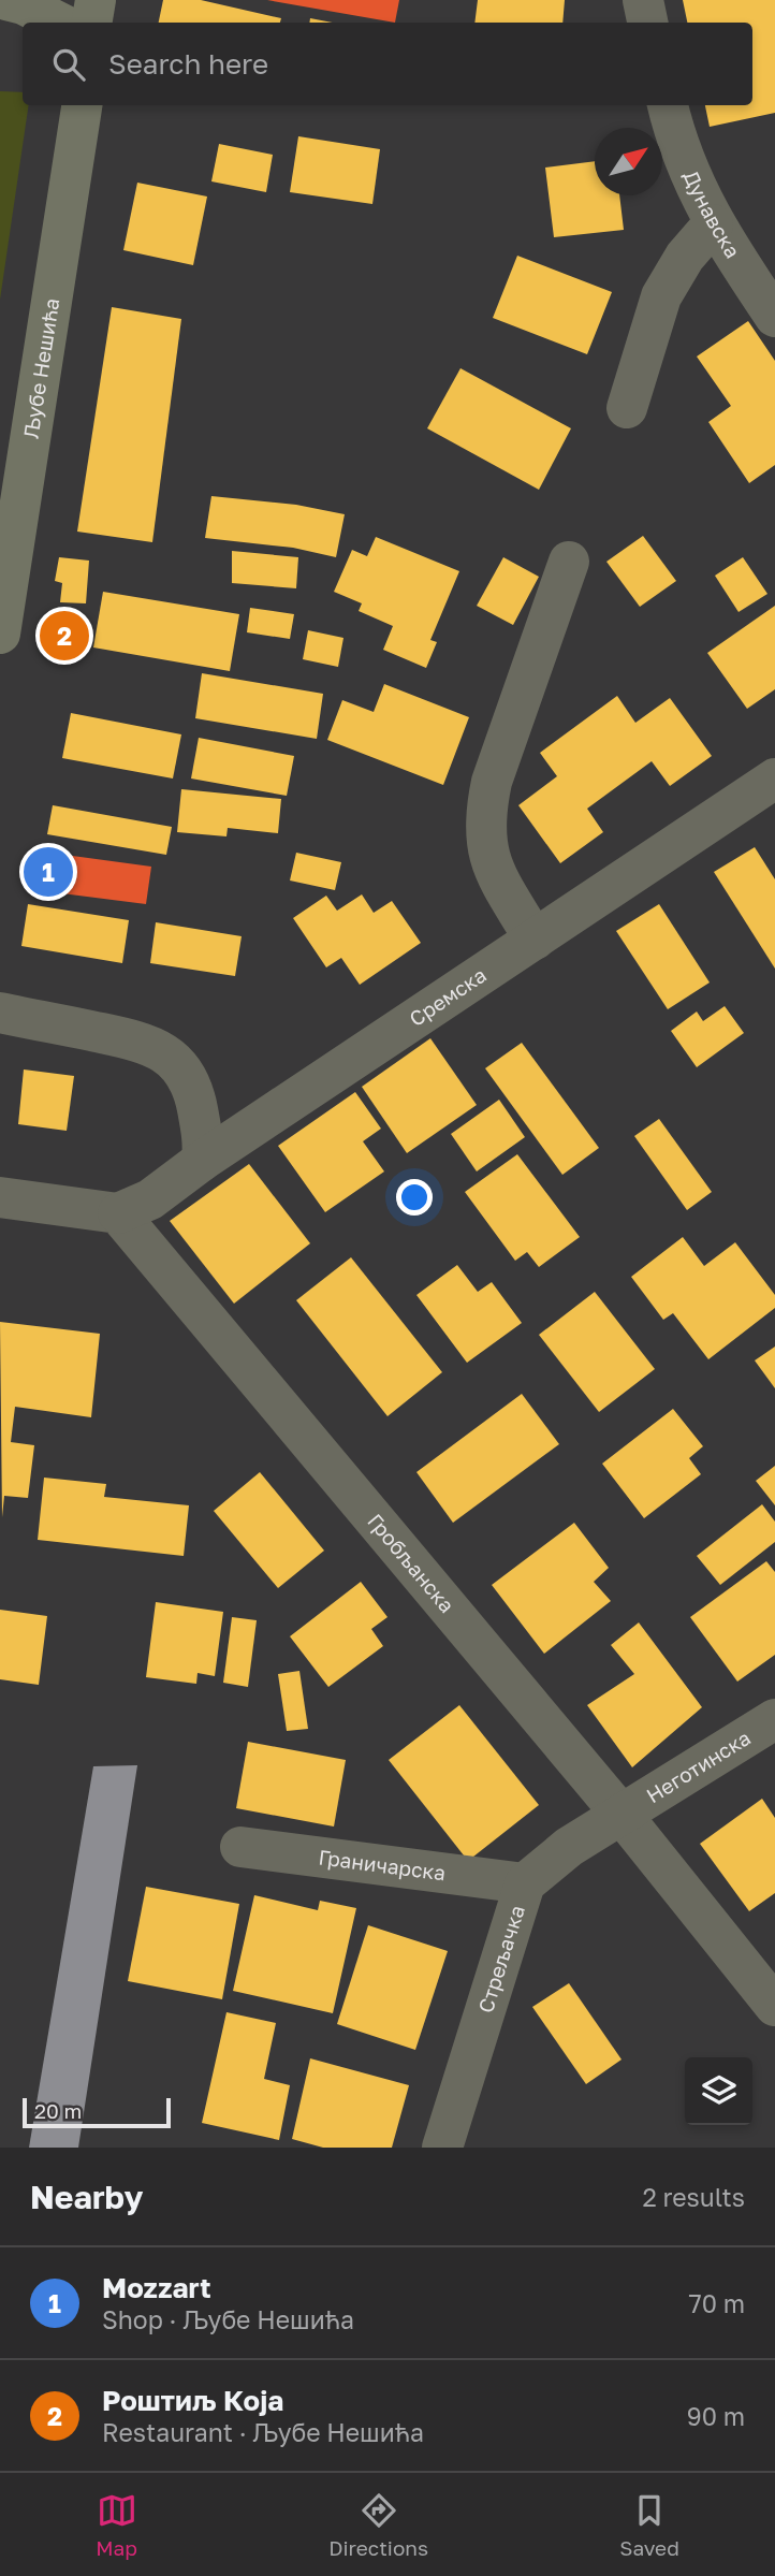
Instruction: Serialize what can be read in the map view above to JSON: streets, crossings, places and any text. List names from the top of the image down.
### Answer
{
  "streets": {
    "main road": ["Љубе Нешића"],
    "street": [
      "Дунавска",
      "Сремска",
      "Гробљанска",
      "Неготинска",
      "Граничарска",
      "Стрељачка"
    ]
  },
  "crossings": [
    ["Сремска", "Гробљанска"],
    ["Гробљанска", "Неготинска"],
    ["Гробљанска", "Стрељачка"],
    ["Неготинска", "Стрељачка"],
    ["Граничарска", "Стрељачка"]
  ],
  "scale_bar": "20 m",
  "north": "top right",
  "page": {
    "search": "Search here",
    "pins": ["2", "1"],
    "scale": "20 m",
    "heading": ["Nearby", "2 results"],
    "list": [
      {
        "mark": "1",
        "name": "Mozzart",
        "note": "Shop · Љубе Нешића",
        "value": "70 m"
      },
      {
        "mark": "2",
        "name": "Роштиљ Која",
        "note": "Restaurant · Љубе Нешића",
        "value": "90 m"
      }
    ],
    "nav": ["Map", "Directions", "Saved"]
  }
}
